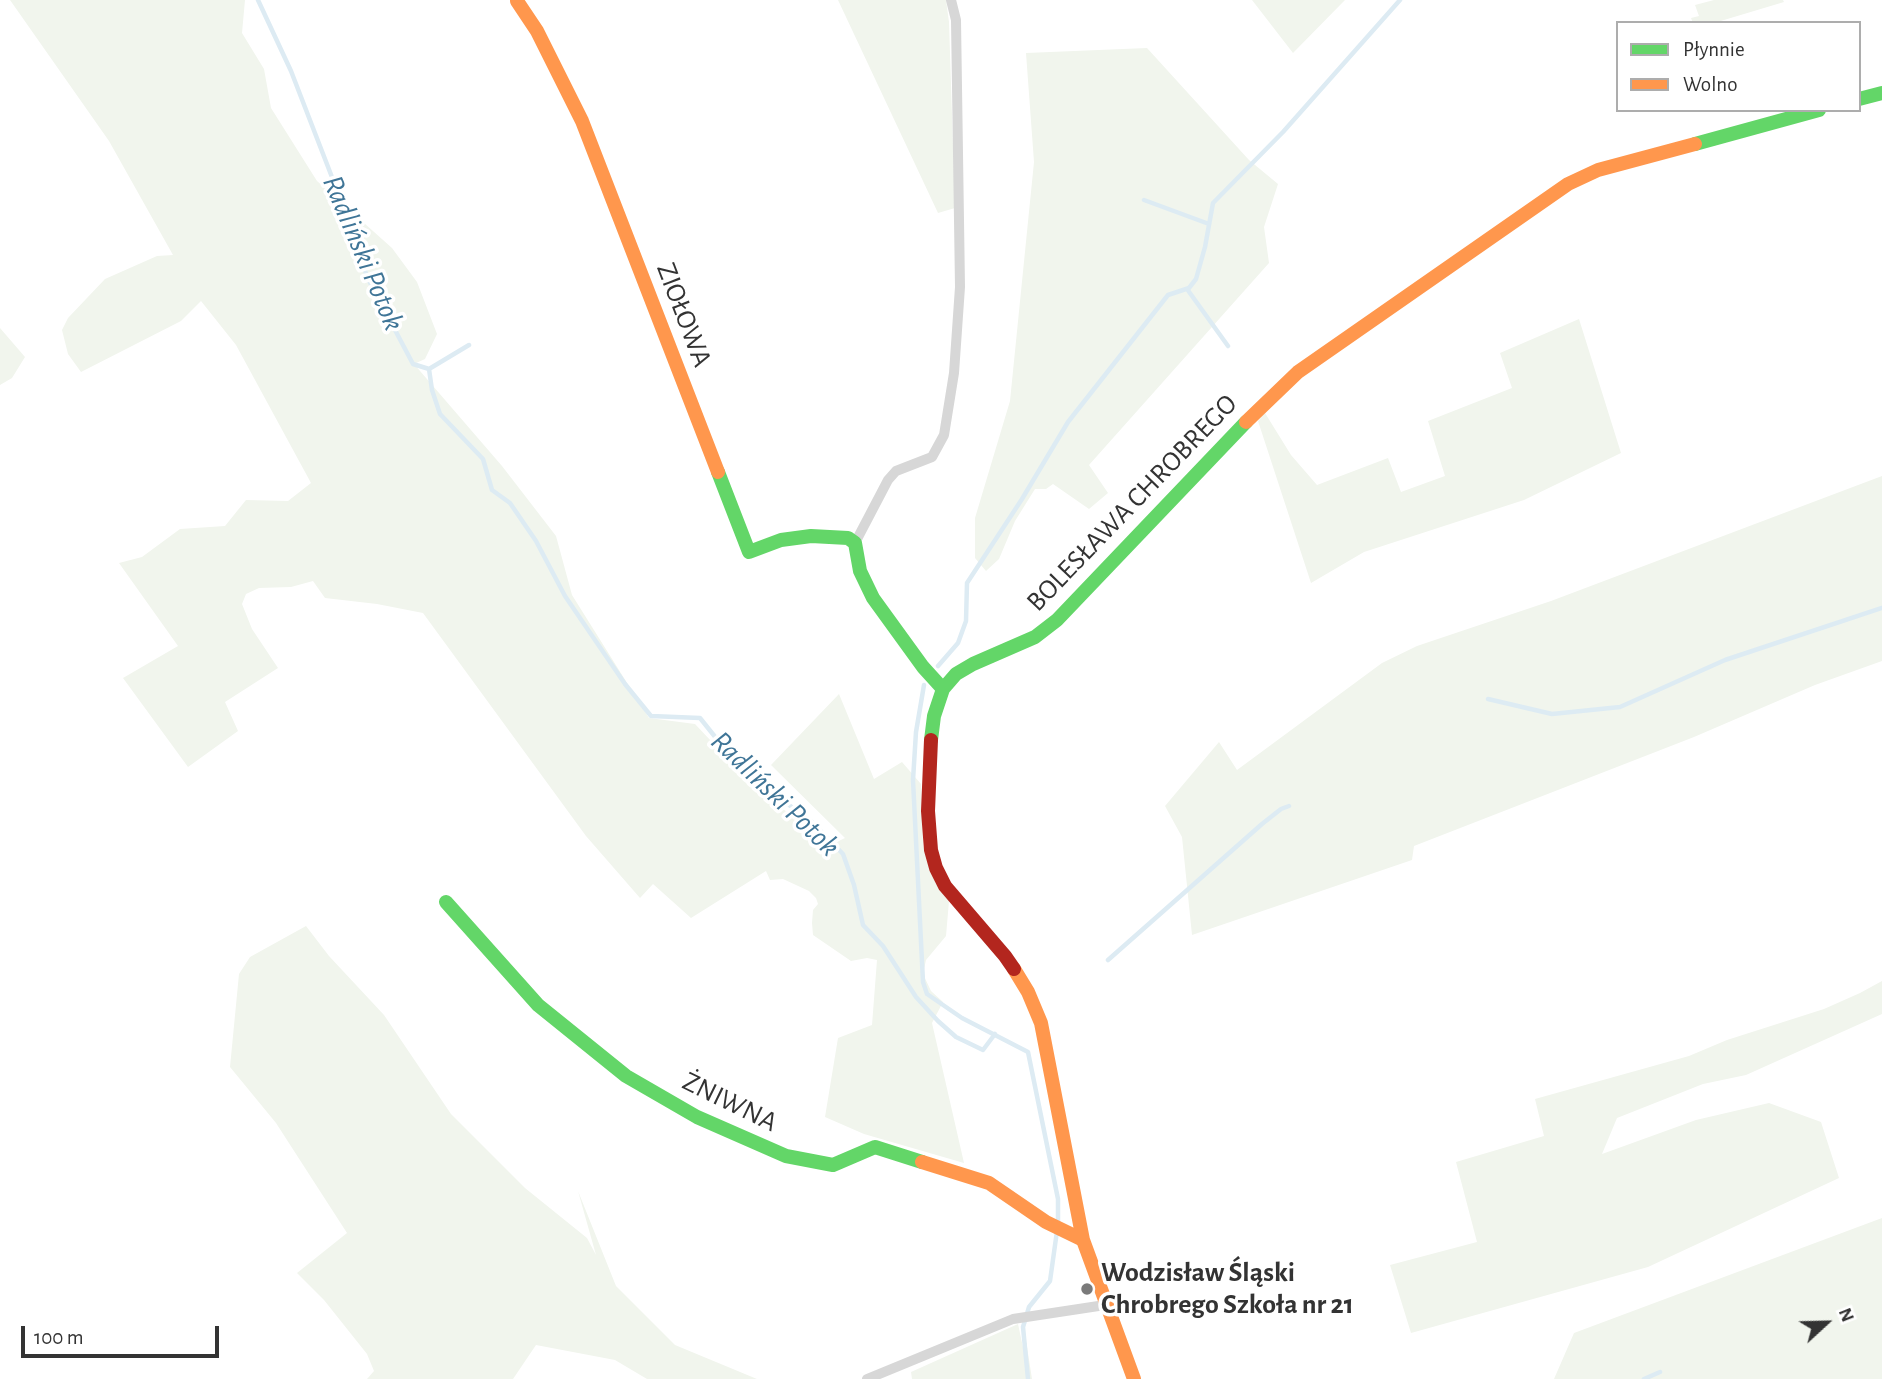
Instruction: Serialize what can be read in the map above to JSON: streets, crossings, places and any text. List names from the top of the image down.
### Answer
{
  "streets": {
    "street": ["ZIOŁOWA", "BOLESŁAWA CHROBREGO", "ŻNIWNA"]
  },
  "water": ["Radliński Potok"],
  "places": ["Wodzisław Śląski Chrobrego Szkoła nr 21"],
  "legend": ["Płynnie", "Wolno"],
  "scale_bar": "100 m",
  "north": "right"
}
